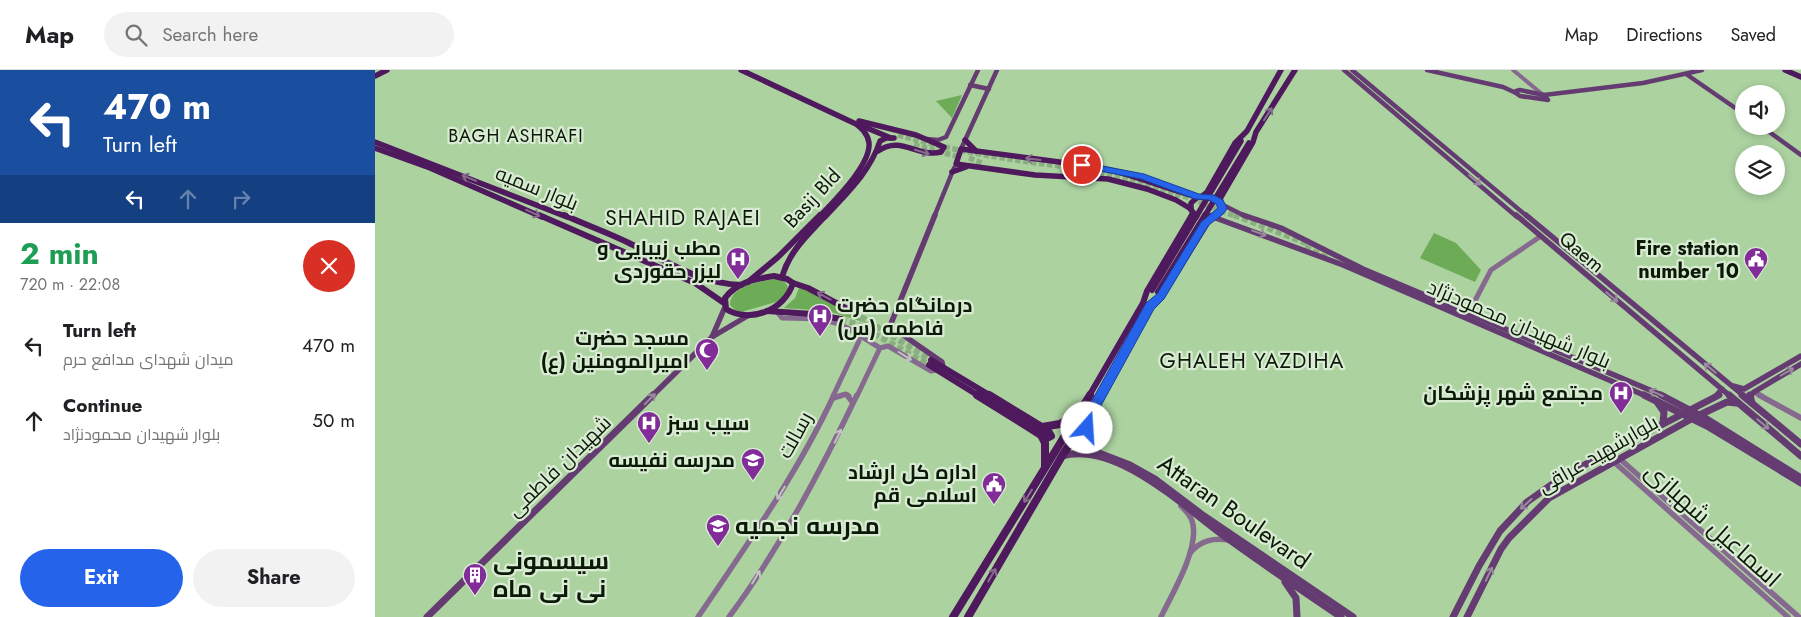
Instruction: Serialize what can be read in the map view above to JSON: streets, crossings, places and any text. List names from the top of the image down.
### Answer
{
  "streets": {
    "main road": [
      "بلوار سمیه",
      "Basij Bld",
      "Qaem",
      "بلوار شهیدان محمودنژاد",
      "بلوارشهید عراقی",
      "شهیدان فاطمی",
      "Attaran Boulevard"
    ],
    "street": ["رسالت", "اسماعیل شهبازی"]
  },
  "crossings": [
    ["بلوار سمیه", "Basij Bld"],
    ["Qaem", "بلوارشهید عراقی"],
    ["بلوار شهیدان محمودنژاد", "بلوارشهید عراقی"],
    ["بلوارشهید عراقی", "اسماعیل شهبازی"]
  ],
  "one_way": ["شهیدان فاطمی"],
  "districts": ["BAGH ASHRAFI", "SHAHID RAJAEI", "GHALEH YAZDIHA"],
  "places": {
    "hospital": [
      "مطب زیبایی و لیزر حقوردی",
      "درمانگاه حضرت فاطمه (س)",
      "مجتمع شهر پزشکان",
      "سیب سبز"
    ],
    "public building": ["Fire station number 10", "اداره کل ارشاد اسلامی قم"],
    "mosque": ["مسجد حضرت امیرالمومنین (ع)"],
    "school or university": ["مدرسه نفیسه", "مدرسه نجمیه"],
    "building": ["سیسمونی نی نی ماه"]
  },
  "page": {
    "header": "Map",
    "search": "Search here",
    "nav": ["Map", "Directions", "Saved"],
    "turn": ["470 m", "Turn left"],
    "heading": ["2 min", "720 m · 22:08"],
    "list": [
      {
        "name": "Turn left",
        "note": "میدان شهدای مدافع حرم",
        "value": "470 m"
      },
      {
        "name": "Continue",
        "note": "بلوار شهیدان محمودنژاد",
        "value": "50 m"
      }
    ],
    "buttons": ["Exit", "Share"]
  }
}
